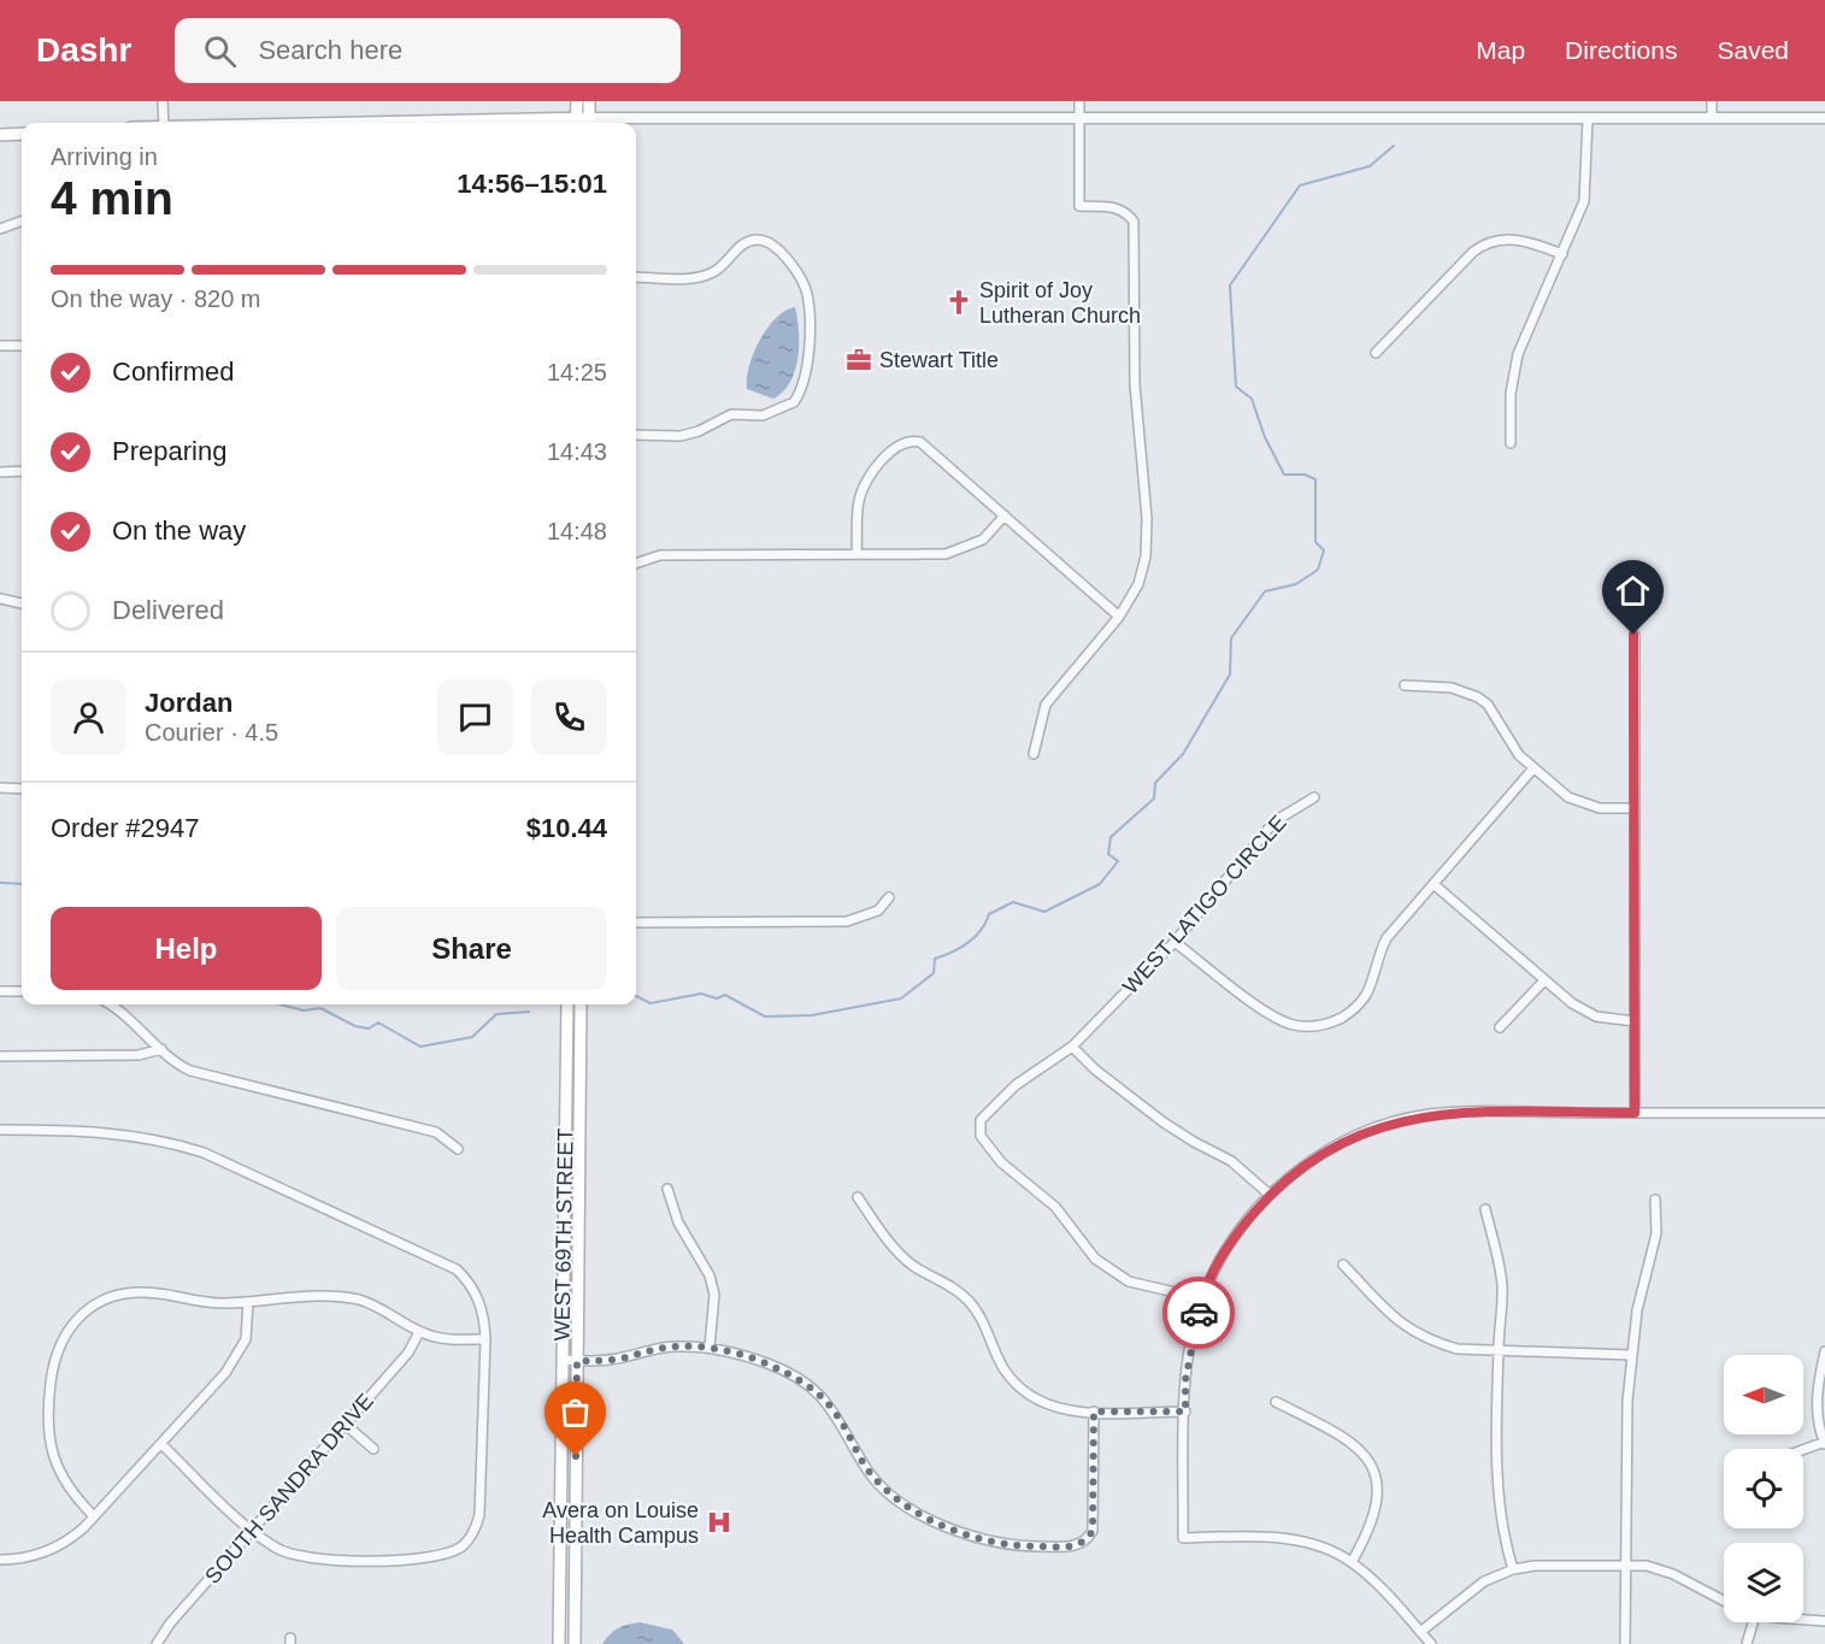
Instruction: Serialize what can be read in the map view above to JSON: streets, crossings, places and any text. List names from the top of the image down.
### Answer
{
  "streets": {
    "main road": ["WEST 69TH STREET"],
    "street": ["WEST LATIGO CIRCLE", "SOUTH SANDRA DRIVE"]
  },
  "places": {
    "church": ["Spirit of Joy Lutheran Church"],
    "office": ["Stewart Title"],
    "hospital": ["Avera on Louise Health Campus"]
  },
  "north": "left",
  "page": {
    "header": "Dashr",
    "search": "Search here",
    "nav": ["Map", "Directions", "Saved"],
    "heading": ["4 min", "Arriving in", "14:56–15:01"],
    "panel": [
      "Jordan",
      "Courier · 4.5",
      "Order #2947",
      "$10.44"
    ],
    "bar": "On the way · 820 m",
    "list": [
      ["Confirmed", "14:25"],
      ["Preparing", "14:43"],
      ["On the way", "14:48"],
      "Delivered"
    ],
    "buttons": ["Help", "Share"]
  }
}
